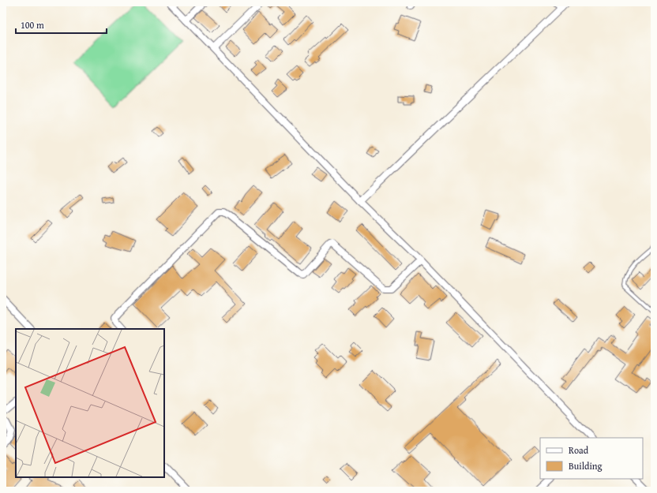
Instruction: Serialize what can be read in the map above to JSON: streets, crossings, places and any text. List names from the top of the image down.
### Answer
{
  "legend": ["Road", "Building"],
  "scale_bar": "100 m"
}
